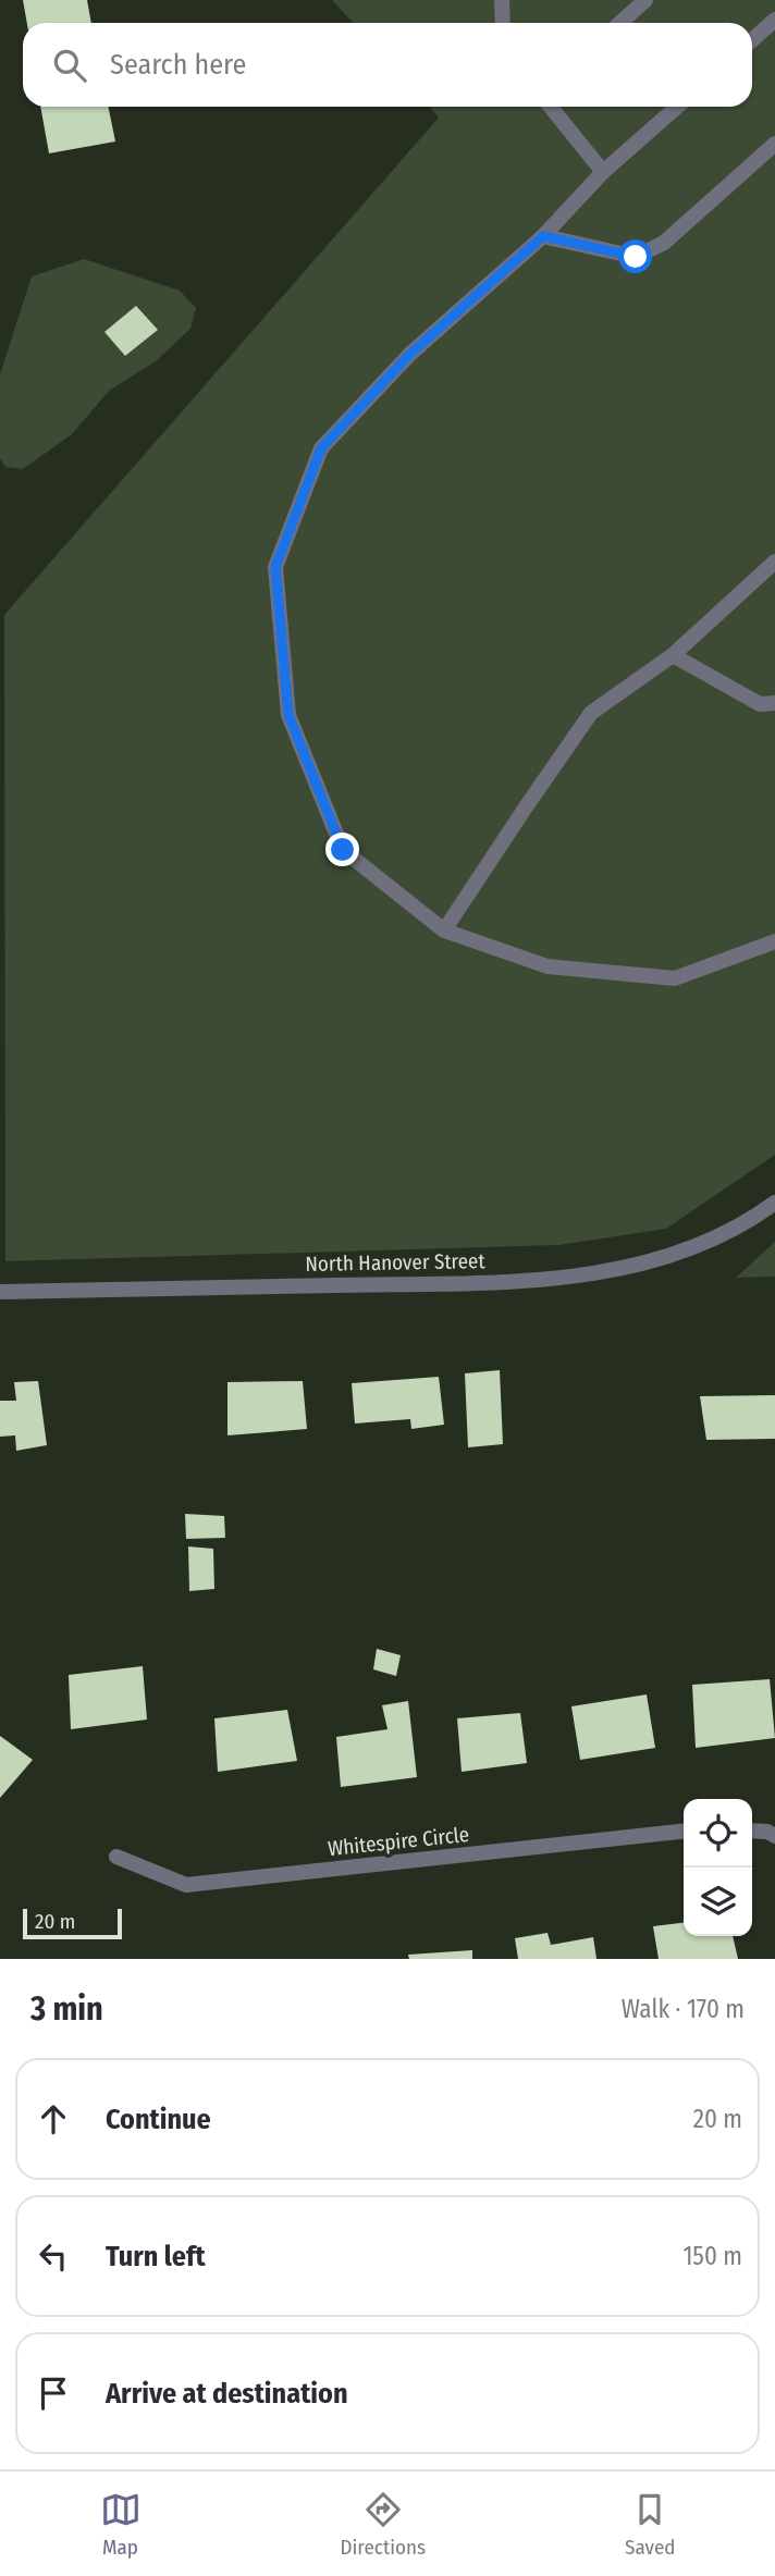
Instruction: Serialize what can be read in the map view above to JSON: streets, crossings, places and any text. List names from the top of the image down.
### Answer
{
  "streets": {
    "street": ["North Hanover Street", "Whitespire Circle"]
  },
  "scale_bar": "20 m",
  "page": {
    "search": "Search here",
    "scale": "20 m",
    "heading": ["3 min", "Walk · 170 m"],
    "list": [
      ["Continue", "20 m"],
      ["Turn left", "150 m"],
      "Arrive at destination"
    ],
    "nav": ["Map", "Directions", "Saved"]
  }
}
